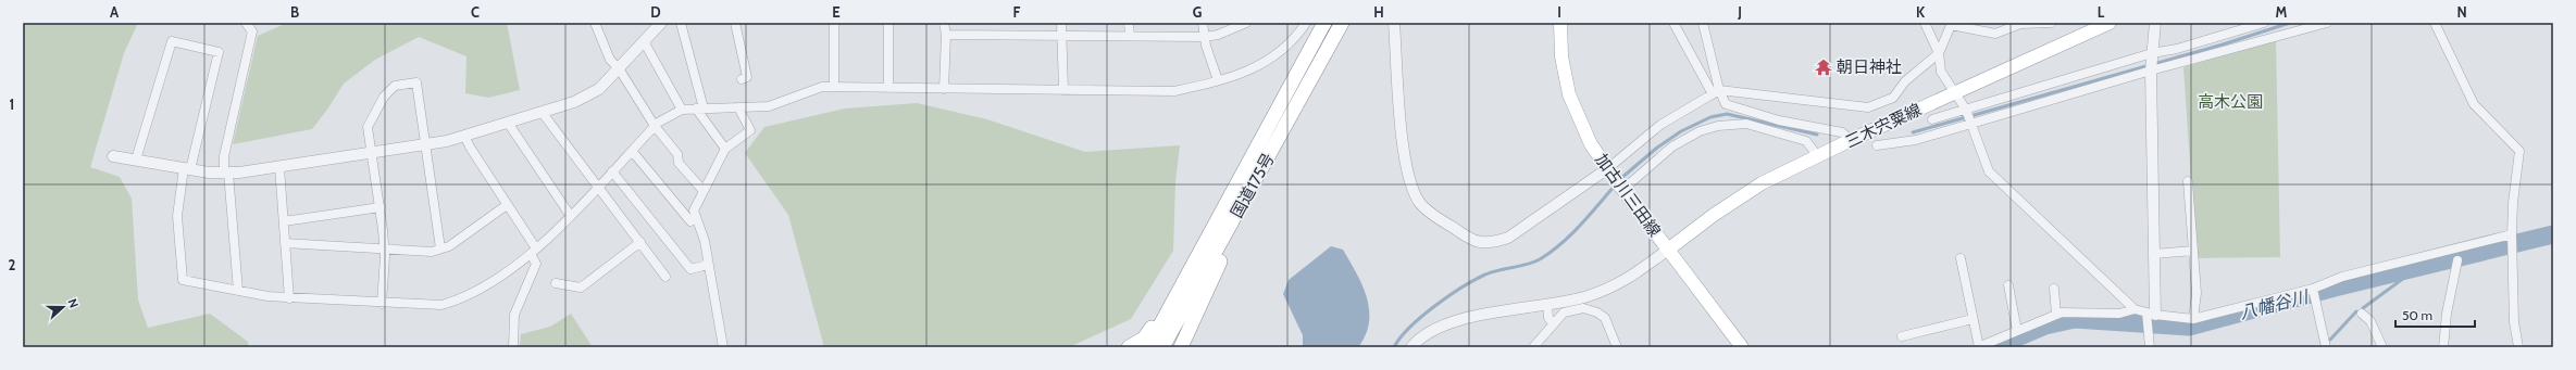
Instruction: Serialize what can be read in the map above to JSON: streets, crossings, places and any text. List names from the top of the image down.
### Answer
{
  "streets": {
    "highway": ["国道175号"],
    "main road": ["三木宍粟線", "加古川三田線"]
  },
  "crossings": [
    ["三木宍粟線", "加古川三田線"]
  ],
  "water": ["八幡谷川"],
  "parks": ["高木公園"],
  "places": {
    "temple": ["朝日神社"]
  },
  "scale_bar": "50 m",
  "north": "right",
  "grid": {
    "columns": [
      "A",
      "B",
      "C",
      "D",
      "E",
      "F",
      "G",
      "H",
      "I",
      "J",
      "K",
      "L",
      "M",
      "N"
    ],
    "rows": ["1", "2"]
  }
}
